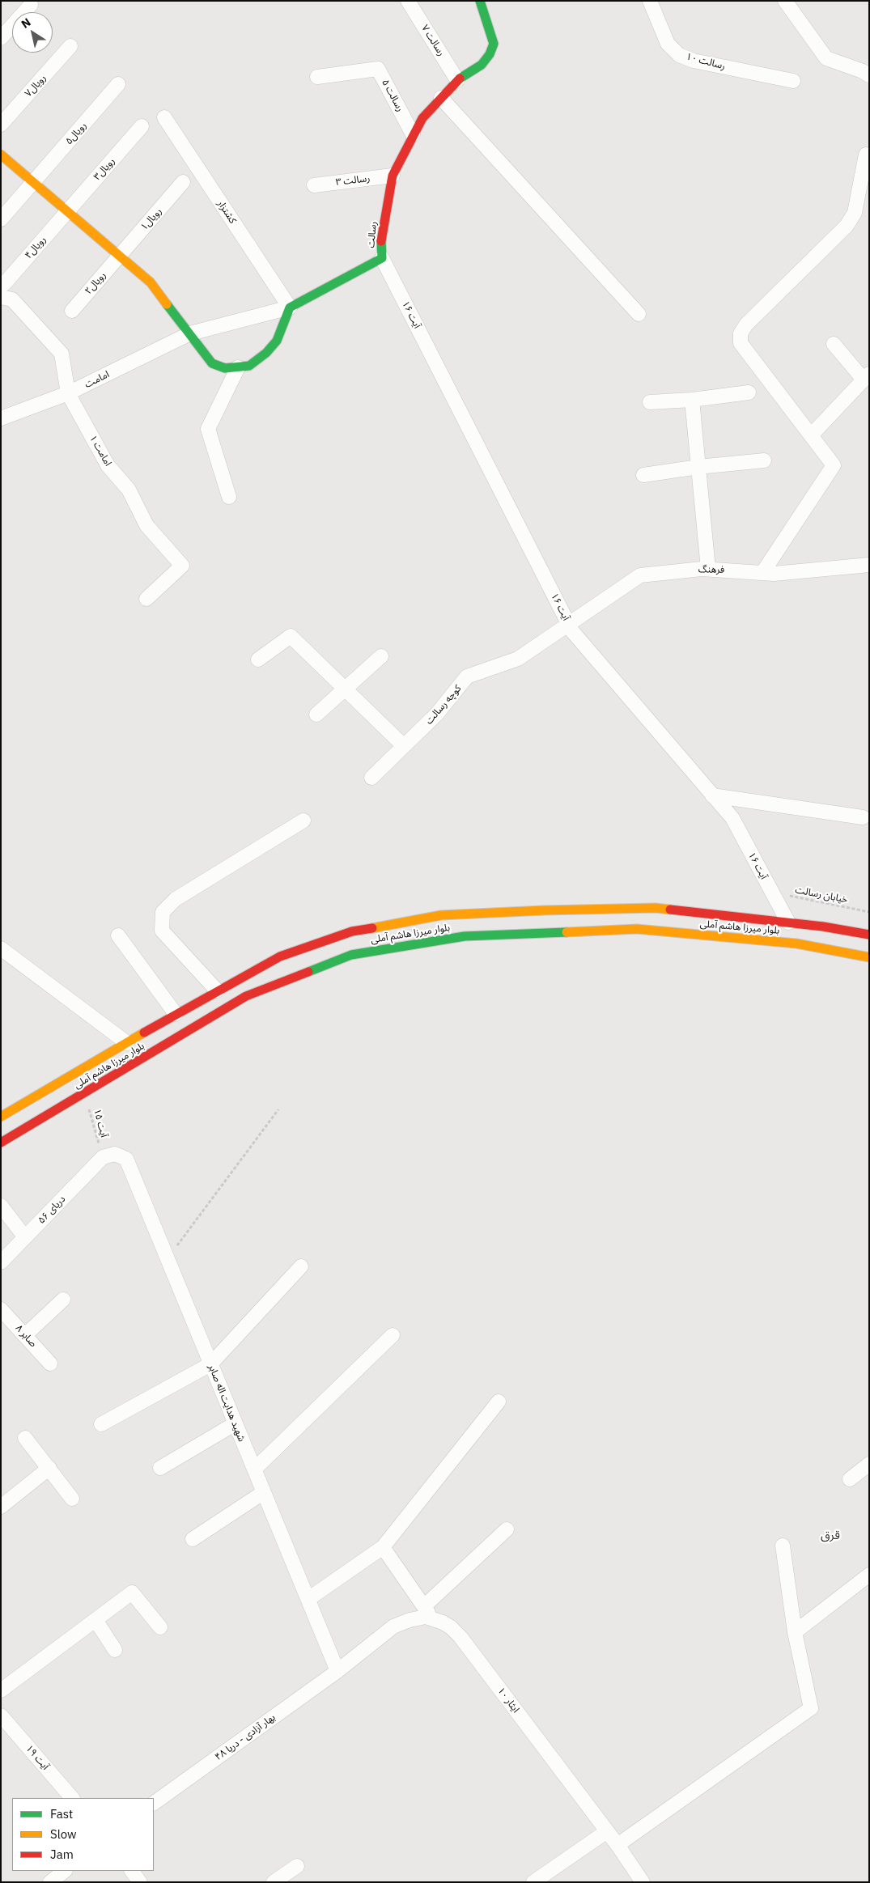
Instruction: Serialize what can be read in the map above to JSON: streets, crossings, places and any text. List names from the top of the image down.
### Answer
{
  "streets": {
    "main road": ["رسالت", "بلوار میرزا هاشم آملی"],
    "street": [
      "رسالت ۷",
      "رسالت ۱۰",
      "رویال۷",
      "رسالت ۵",
      "رویال۵",
      "رویال۳",
      "رسالت ۳",
      "کشتزار",
      "رویال۱",
      "رویال۴",
      "رویال۲",
      "آیت ۱۶",
      "امامت",
      "امامت ۱",
      "فرهنگ",
      "کوچه رسالت",
      "دریای ۵۶",
      "صابر ۸",
      "شهید هدایت اله صابر",
      "ایثار ۱۰",
      "بهار آزادی - دریا ۴۸",
      "آیت ۱۹"
    ],
    "path": ["خیابان رسالت", "آیت ۱۵"]
  },
  "crossings": [
    ["رسالت ۷", "رسالت"],
    ["رسالت ۵", "رسالت"],
    ["رویال۳", "رویال۴"],
    ["رسالت ۳", "رسالت"],
    ["کشتزار", "رسالت"],
    ["کشتزار", "امامت"],
    ["رویال۱", "رویال۲"],
    ["رسالت", "آیت ۱۶"],
    ["رسالت", "امامت"],
    ["رویال۴", "امامت ۱"],
    ["آیت ۱۶", "فرهنگ"],
    ["آیت ۱۶", "کوچه رسالت"],
    ["آیت ۱۶", "خیابان رسالت"],
    ["آیت ۱۶", "بلوار میرزا هاشم آملی"],
    ["امامت", "امامت ۱"],
    ["فرهنگ", "کوچه رسالت"],
    ["بلوار میرزا هاشم آملی", "آیت ۱۵"],
    ["آیت ۱۵", "دریای ۵۶"],
    ["آیت ۱۵", "شهید هدایت اله صابر"],
    ["دریای ۵۶", "شهید هدایت اله صابر"],
    ["شهید هدایت اله صابر", "ایثار ۱۰"],
    ["شهید هدایت اله صابر", "بهار آزادی - دریا ۴۸"],
    ["ایثار ۱۰", "بهار آزادی - دریا ۴۸"]
  ],
  "districts": ["قرق"],
  "legend": ["Fast", "Slow", "Jam"],
  "north": "top left"
}
